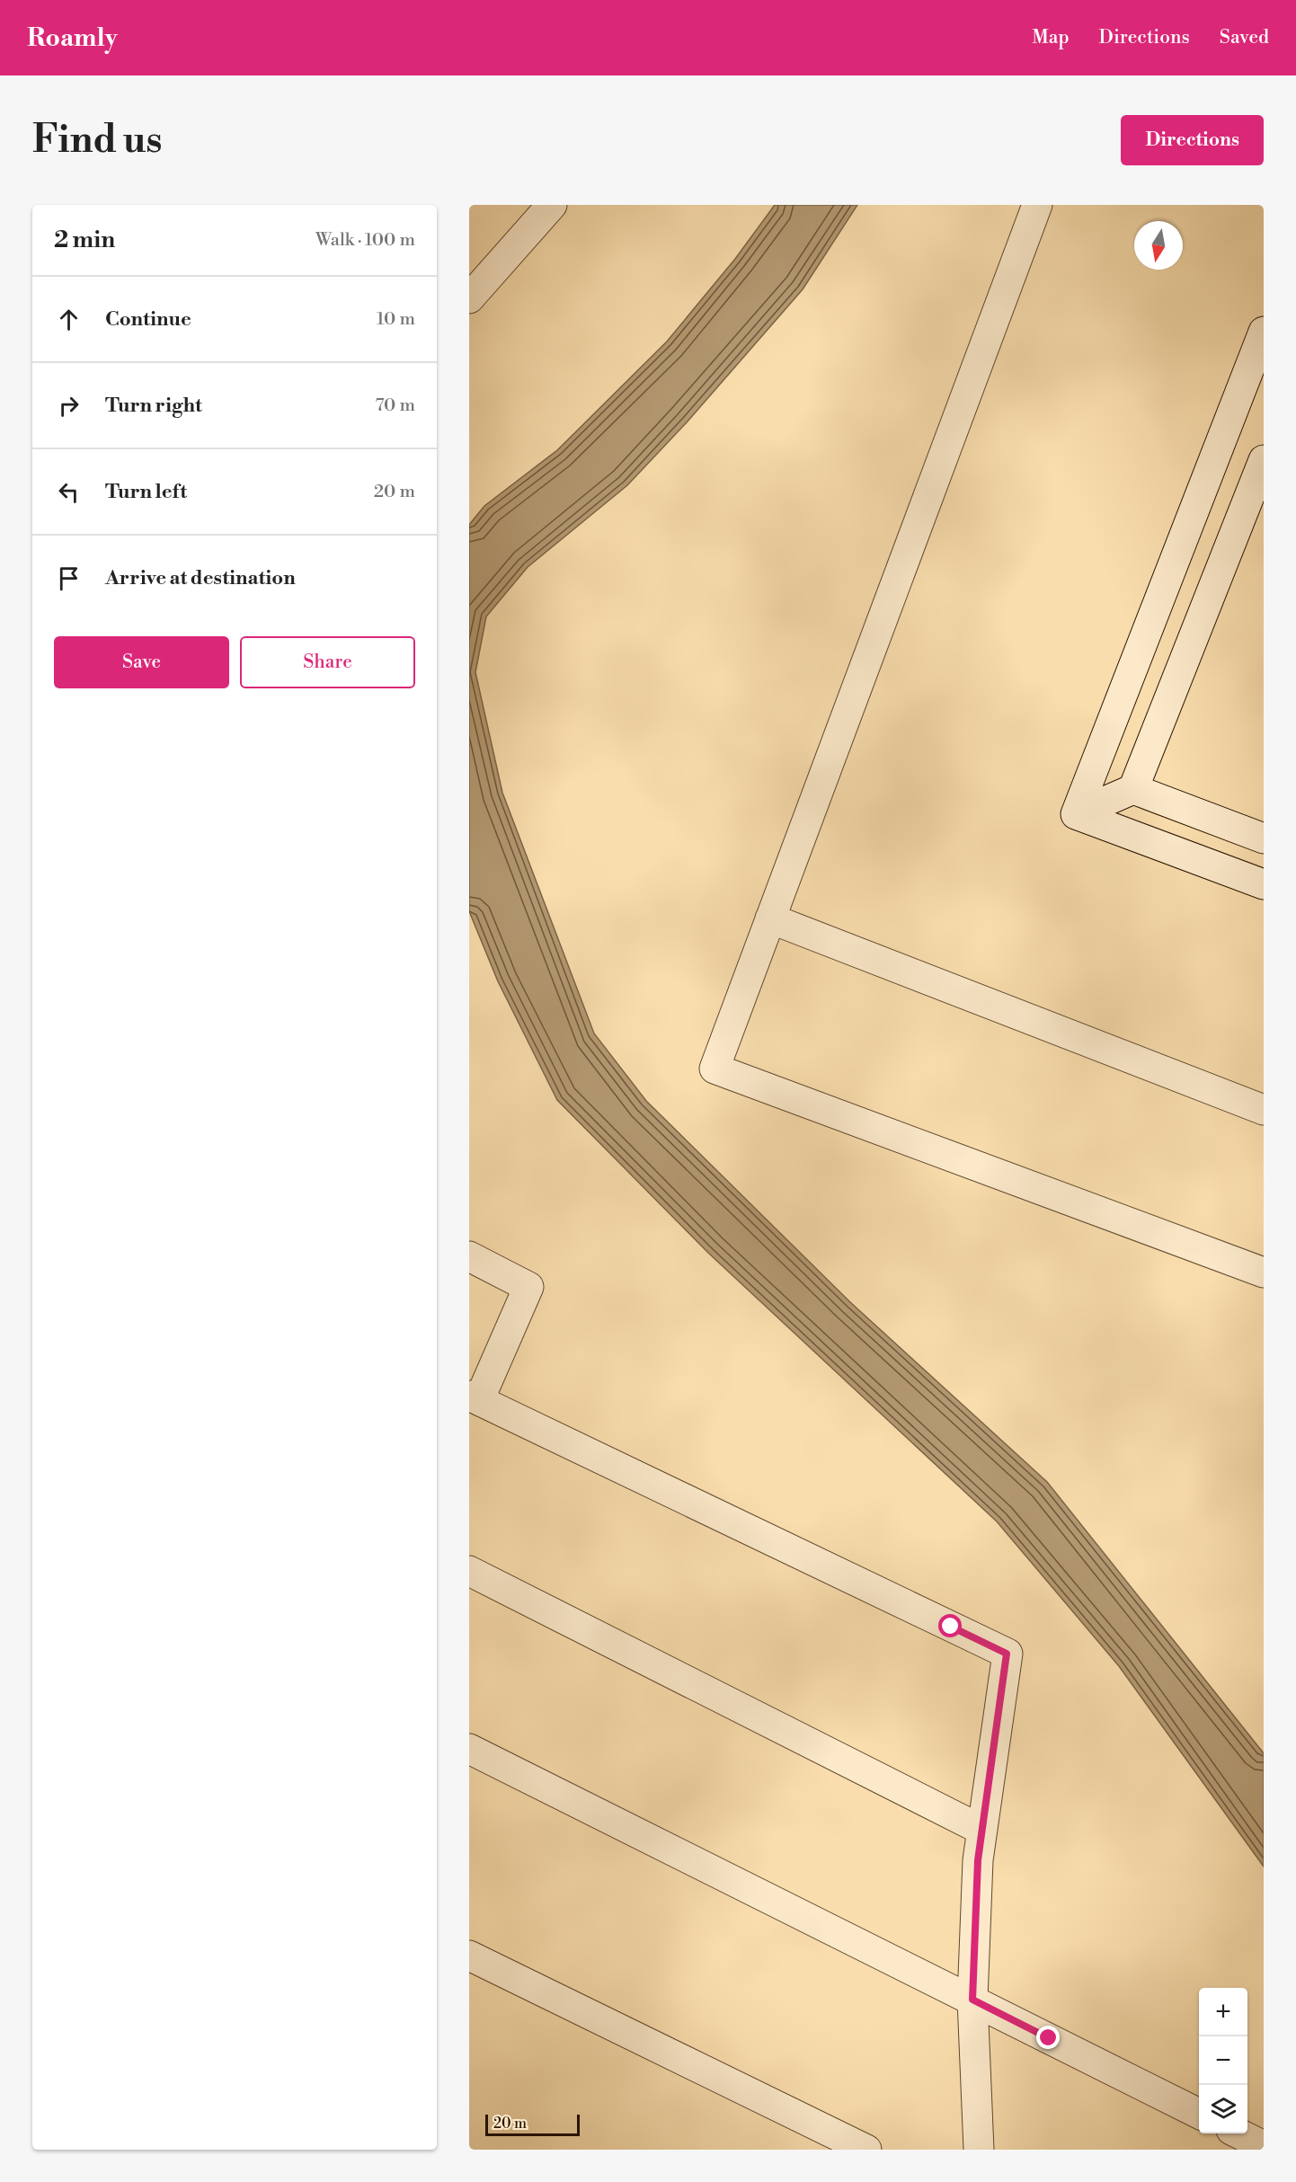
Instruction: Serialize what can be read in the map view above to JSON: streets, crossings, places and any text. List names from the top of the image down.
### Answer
{
  "scale_bar": "20 m",
  "north": "bottom",
  "page": {
    "header": "Roamly",
    "nav": ["Map", "Directions", "Saved"],
    "buttons": [
      "Directions",
      ["Save", "Share"]
    ],
    "title": "Find us",
    "heading": ["2 min", "Walk · 100 m"],
    "list": [
      ["Continue", "10 m"],
      ["Turn right", "70 m"],
      ["Turn left", "20 m"],
      "Arrive at destination"
    ],
    "map_buttons": ["+", "−"],
    "scale": "20 m"
  }
}
